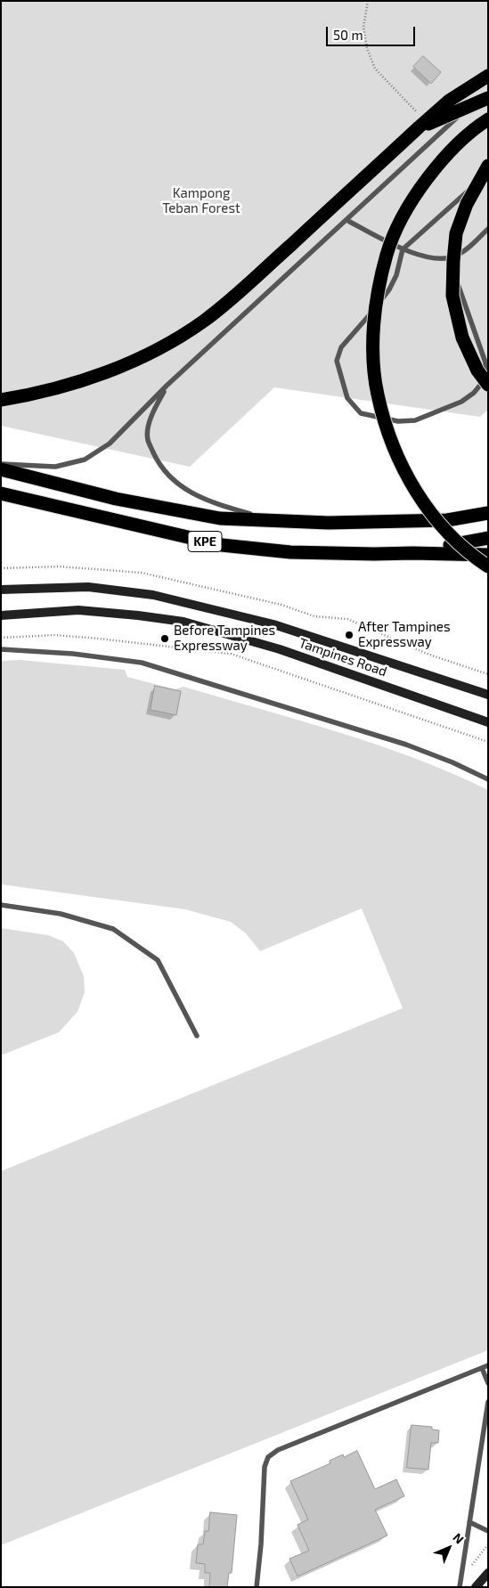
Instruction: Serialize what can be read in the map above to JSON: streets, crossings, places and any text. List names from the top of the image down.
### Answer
{
  "streets": {
    "highway": ["KPE"],
    "main road": ["Tampines Road"]
  },
  "parks": ["Kampong Teban Forest"],
  "places": ["After Tampines Expressway", "Before Tampines Expressway"],
  "scale_bar": "50 m",
  "north": "top right"
}
